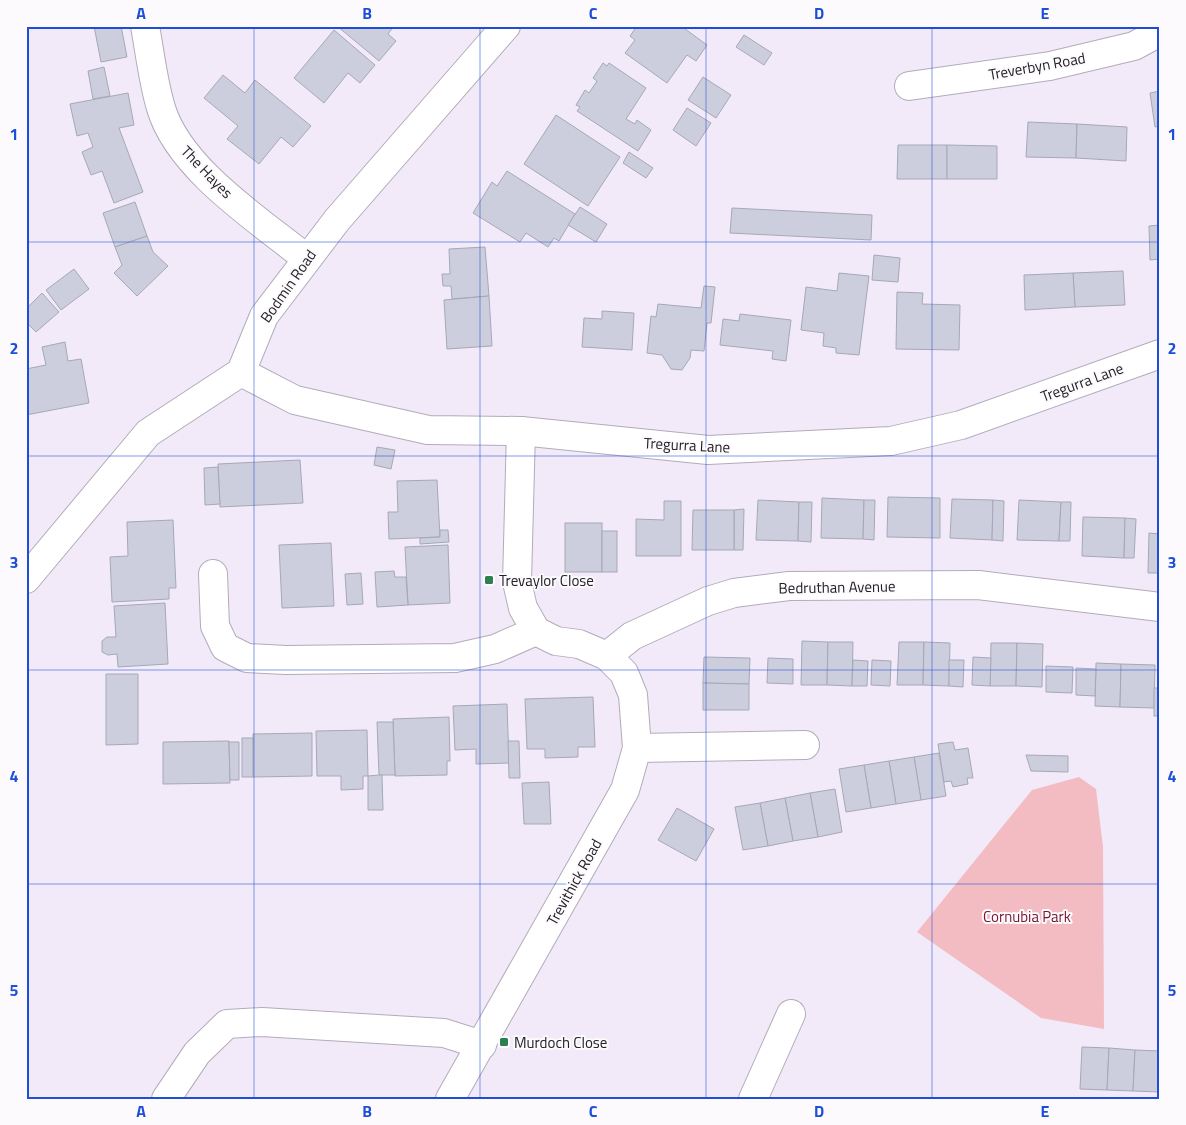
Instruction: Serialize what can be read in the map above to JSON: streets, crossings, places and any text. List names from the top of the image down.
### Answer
{
  "streets": {
    "street": [
      "Treverbyn Road",
      "The Hayes",
      "Bodmin Road",
      "Tregurra Lane",
      "Bedruthan Avenue",
      "Trevithick Road"
    ]
  },
  "crossings": [
    ["The Hayes", "Bodmin Road"],
    ["Bodmin Road", "Tregurra Lane"],
    ["Bedruthan Avenue", "Trevithick Road"]
  ],
  "parks": ["Cornubia Park"],
  "places": {
    "transit": ["Trevaylor Close", "Murdoch Close"]
  },
  "grid": {
    "columns": [
      "A",
      "B",
      "C",
      "D",
      "E"
    ],
    "rows": [
      "1",
      "2",
      "3",
      "4",
      "5"
    ]
  }
}
